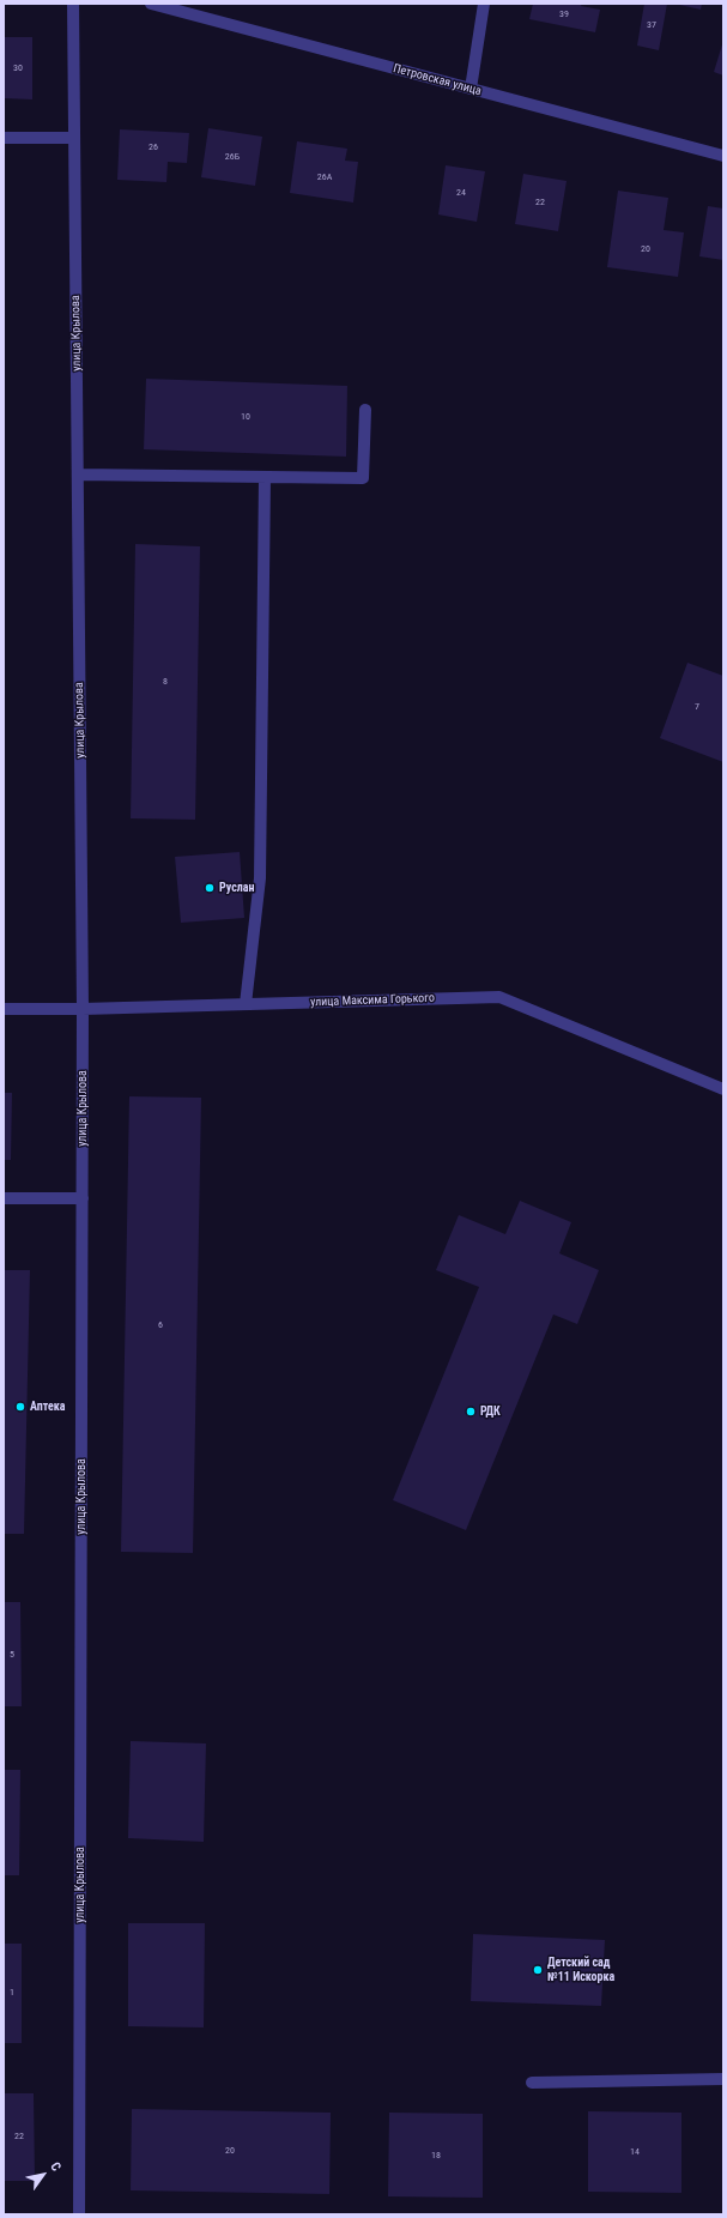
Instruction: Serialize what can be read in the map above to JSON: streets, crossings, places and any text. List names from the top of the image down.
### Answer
{
  "streets": {
    "street": ["Петровская улица", "улица Крылова", "улица Максима Горького"]
  },
  "crossings": [
    ["улица Крылова", "улица Максима Горького"]
  ],
  "places": [
    "Руслан",
    "Аптека",
    "РДК",
    "Детский сад №11 Искорка"
  ],
  "house_numbers": [
    "39",
    "37",
    "30",
    "26",
    "26Б",
    "26А",
    "24",
    "22",
    "20",
    "10",
    "8",
    "7",
    "6",
    "5",
    "1",
    "22",
    "20",
    "14",
    "18"
  ],
  "north": "top right"
}
